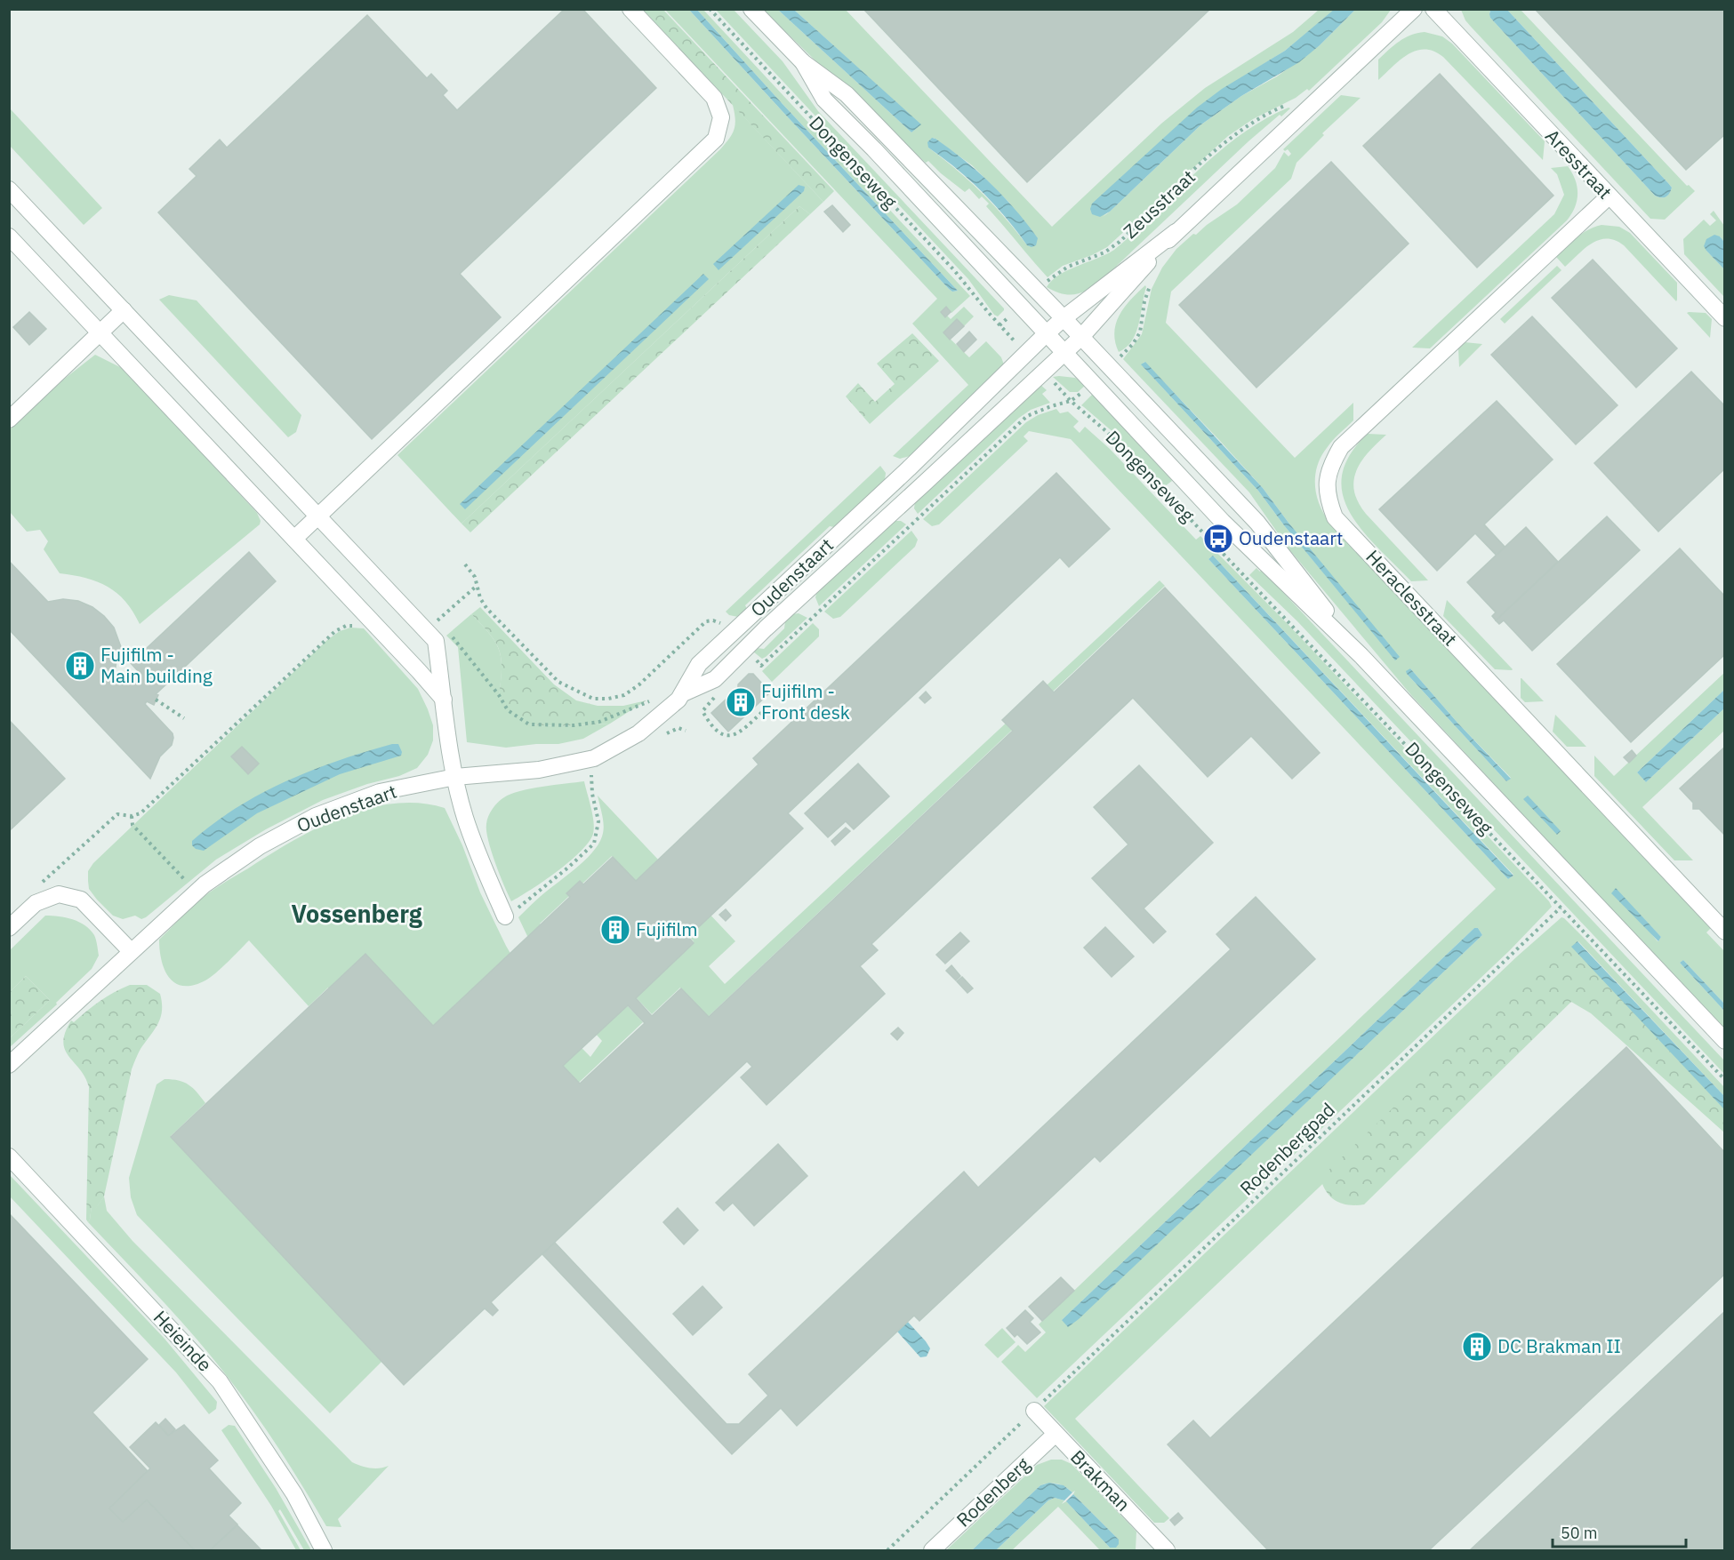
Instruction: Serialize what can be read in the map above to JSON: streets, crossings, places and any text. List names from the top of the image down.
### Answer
{
  "streets": {
    "street": [
      "Dongenseweg",
      "Aresstraat",
      "Zeusstraat",
      "Oudenstaart",
      "Heraclesstraat",
      "Heieinde",
      "Brakman",
      "Rodenberg"
    ],
    "path": ["Rodenbergpad"]
  },
  "crossings": [
    ["Dongenseweg", "Zeusstraat"],
    ["Dongenseweg", "Oudenstaart"],
    ["Dongenseweg", "Rodenbergpad"],
    ["Aresstraat", "Heraclesstraat"],
    ["Zeusstraat", "Oudenstaart"],
    ["Rodenbergpad", "Brakman"],
    ["Brakman", "Rodenberg"]
  ],
  "districts": ["Vossenberg"],
  "places": {
    "bus stop": ["Oudenstaart"],
    "building": [
      "Fujifilm - Main building",
      "Fujifilm - Front desk",
      "Fujifilm",
      "DC Brakman II"
    ]
  },
  "scale_bar": "50 m"
}
